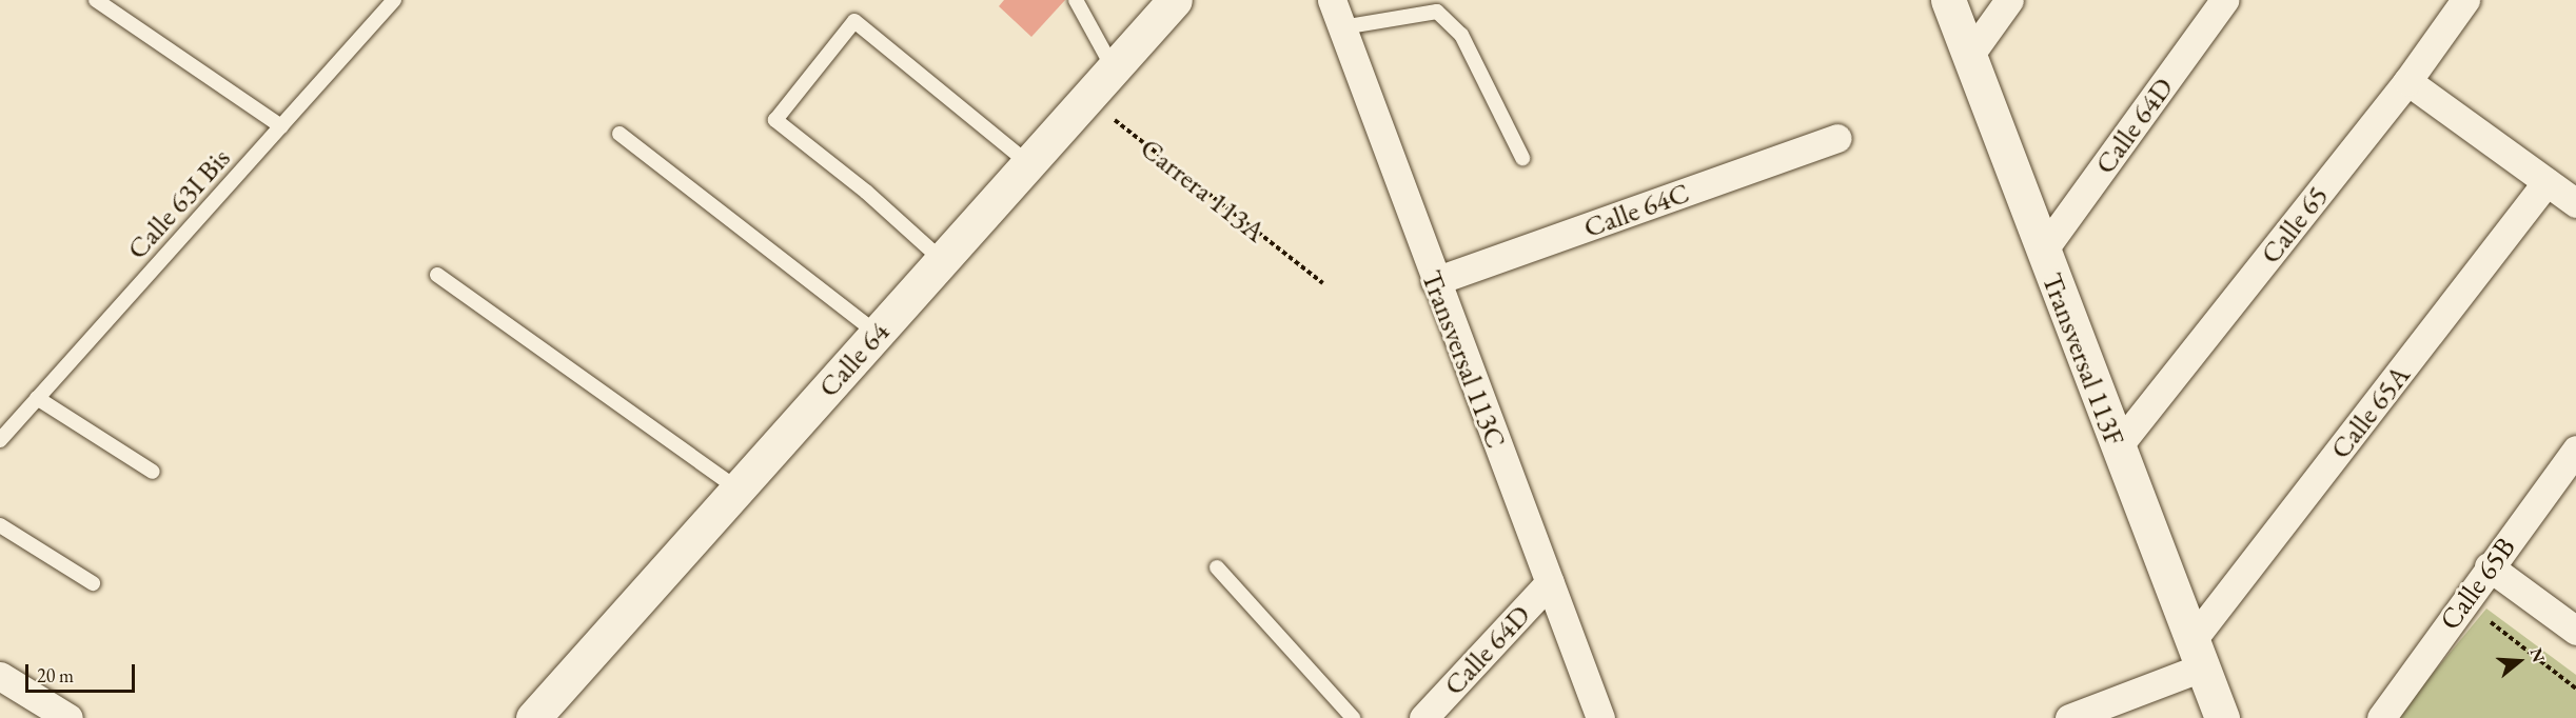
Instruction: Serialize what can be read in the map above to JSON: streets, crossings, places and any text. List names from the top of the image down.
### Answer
{
  "streets": {
    "street": [
      "Calle 64D",
      "Calle 64C",
      "Calle 65",
      "Calle 64",
      "Transversal 113C",
      "Transversal 113F",
      "Calle 65A",
      "Calle 65B"
    ],
    "lane": ["Calle 63I Bis"],
    "path": ["Carrera 113A"]
  },
  "crossings": [
    ["Calle 64D", "Transversal 113C"],
    ["Calle 64D", "Transversal 113F"],
    ["Carrera 113A", "Calle 64"],
    ["Calle 64C", "Transversal 113C"],
    ["Calle 65", "Transversal 113F"],
    ["Transversal 113F", "Calle 65A"]
  ],
  "scale_bar": "20 m",
  "north": "right"
}
